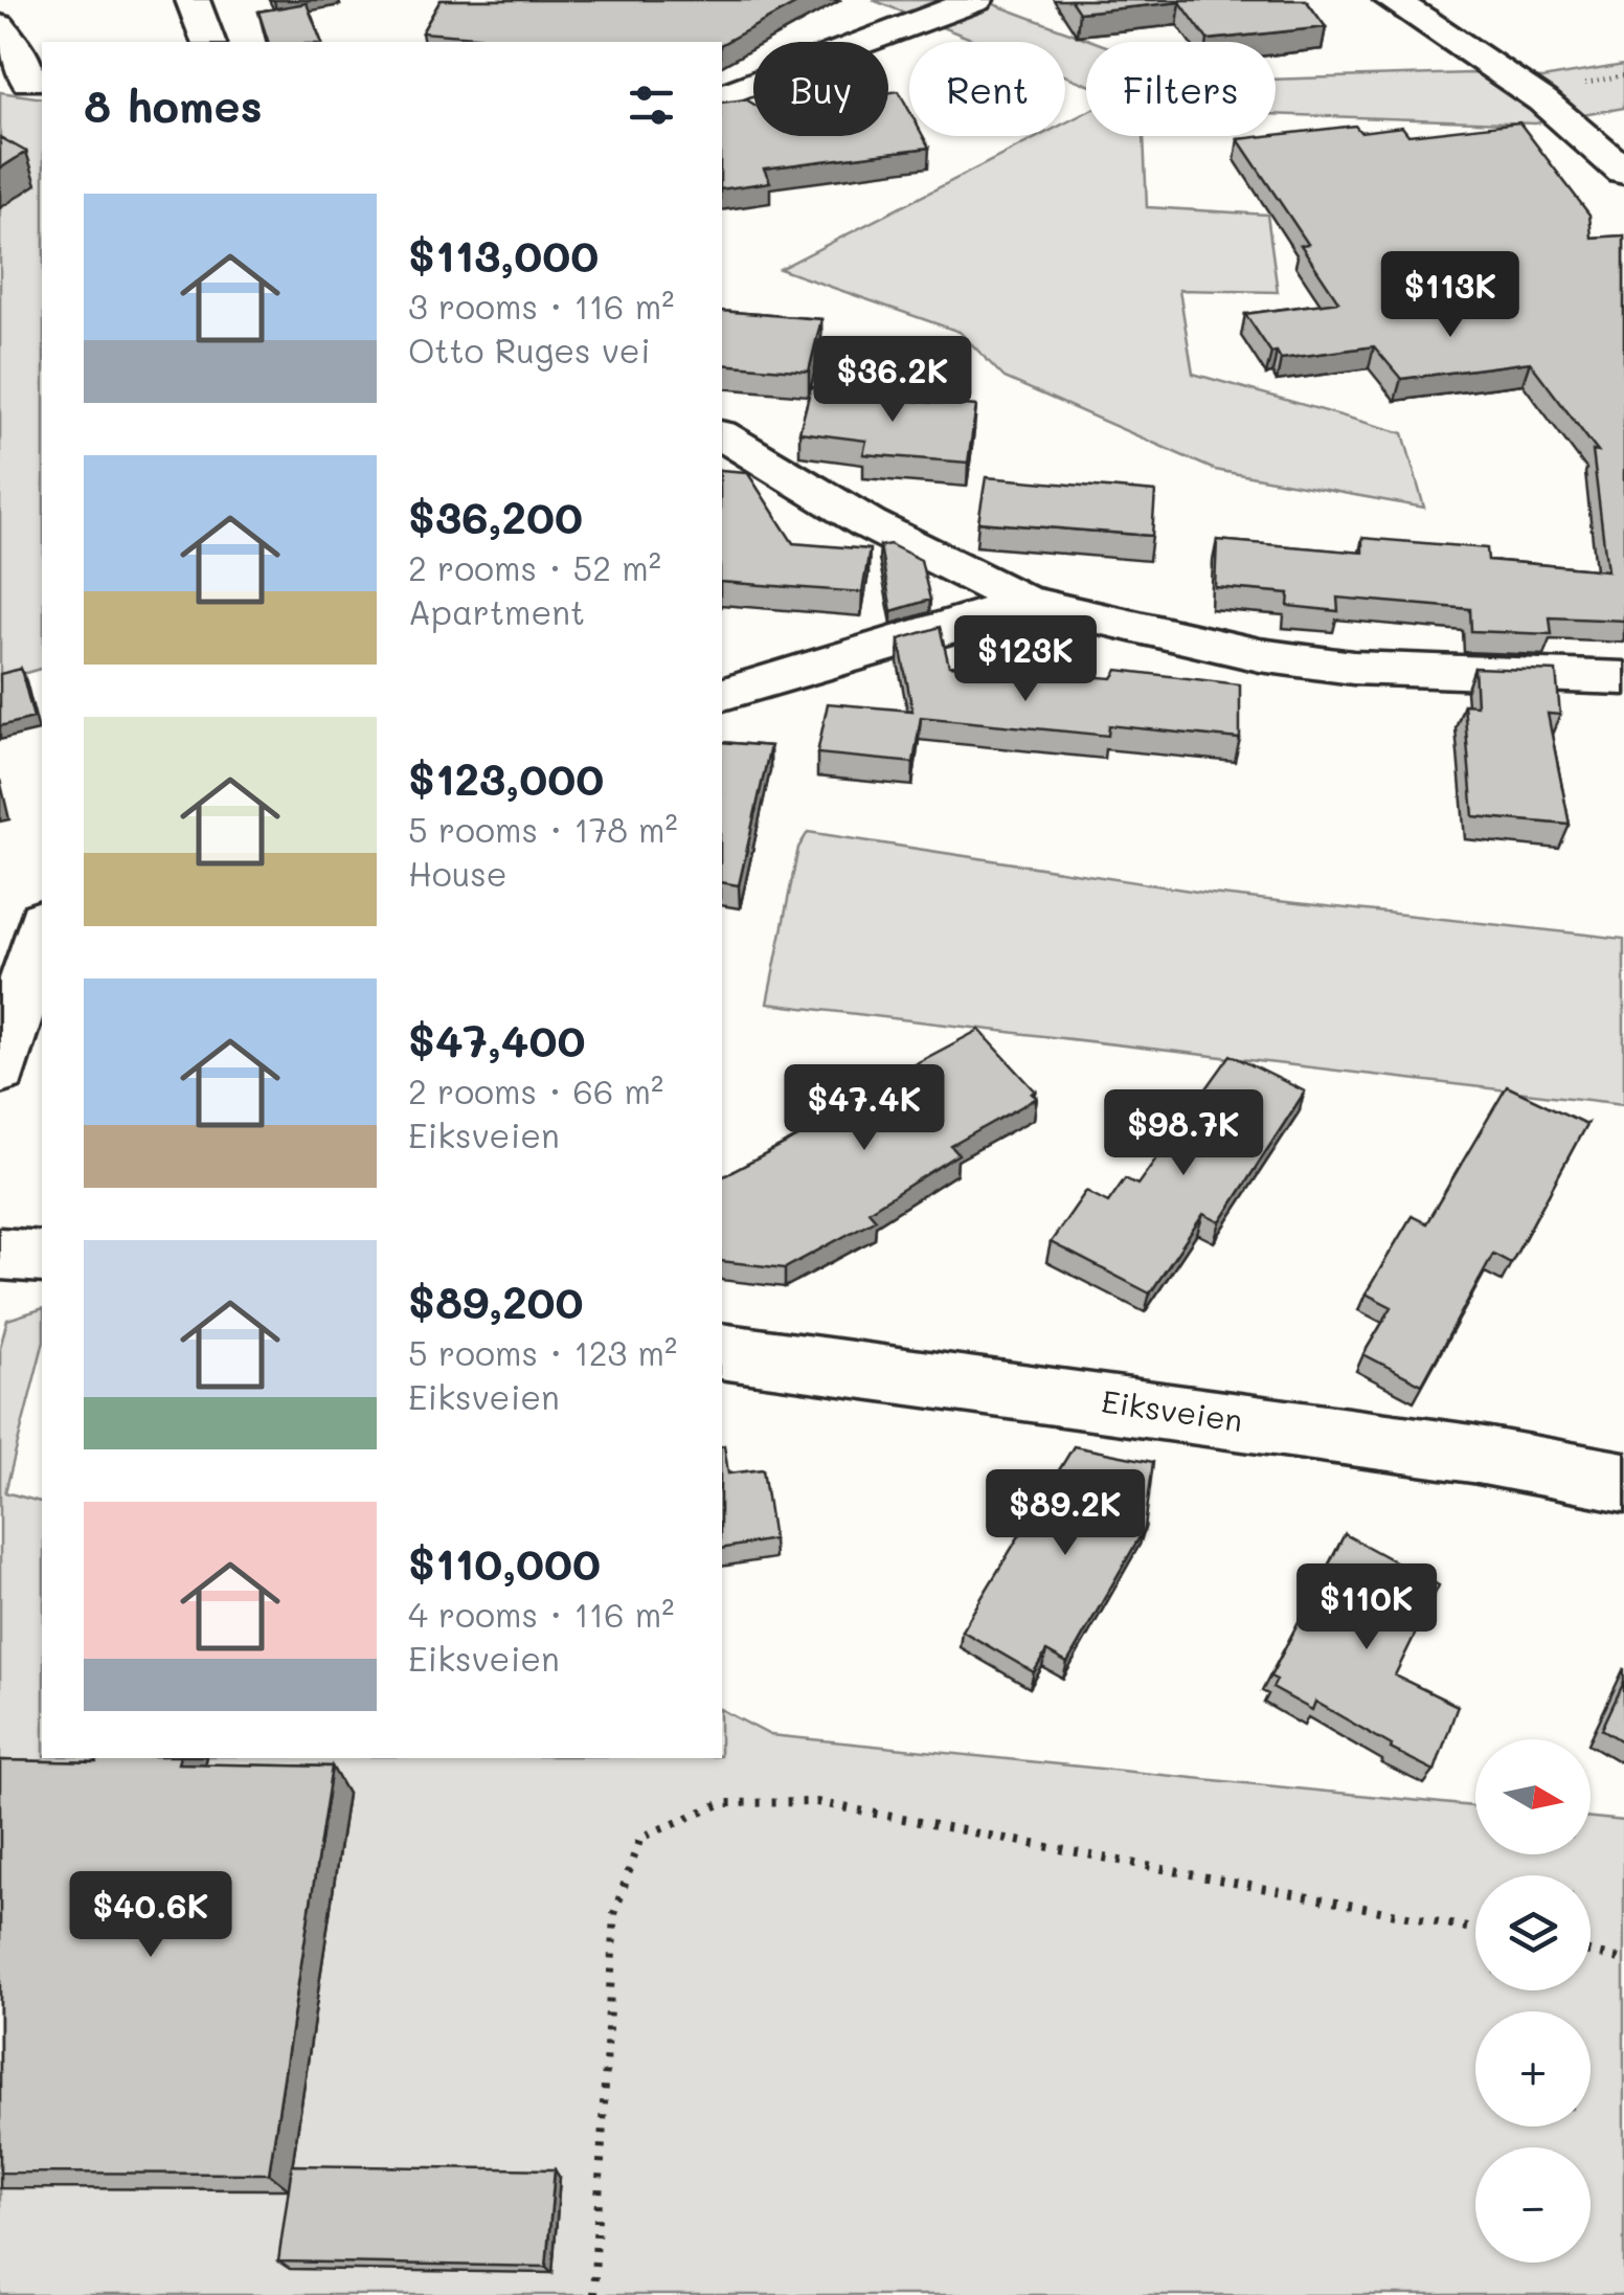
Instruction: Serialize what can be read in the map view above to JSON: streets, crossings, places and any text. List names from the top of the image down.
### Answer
{
  "streets": {
    "street": ["Eiksveien"]
  },
  "north": "right",
  "page": {
    "chip": ["Buy", "Rent", "Filters"],
    "heading": "8 homes",
    "list": [
      {
        "name": "$113,000",
        "note": "3 rooms · 116 m² · Otto Ruges vei"
      },
      {
        "name": "$36,200",
        "note": "2 rooms · 52 m² · Apartment"
      },
      {
        "name": "$123,000",
        "note": "5 rooms · 178 m² · House"
      },
      {
        "name": "$47,400",
        "note": "2 rooms · 66 m² · Eiksveien"
      },
      {
        "name": "$89,200",
        "note": "5 rooms · 123 m² · Eiksveien"
      },
      {
        "name": "$110,000",
        "note": "4 rooms · 116 m² · Eiksveien"
      }
    ],
    "price": [
      "$113K",
      "$36.2K",
      "$123K",
      "$47.4K",
      "$98.7K",
      "$89.2K",
      "$110K",
      "$40.6K"
    ],
    "map_buttons": ["+", "−"]
  }
}
